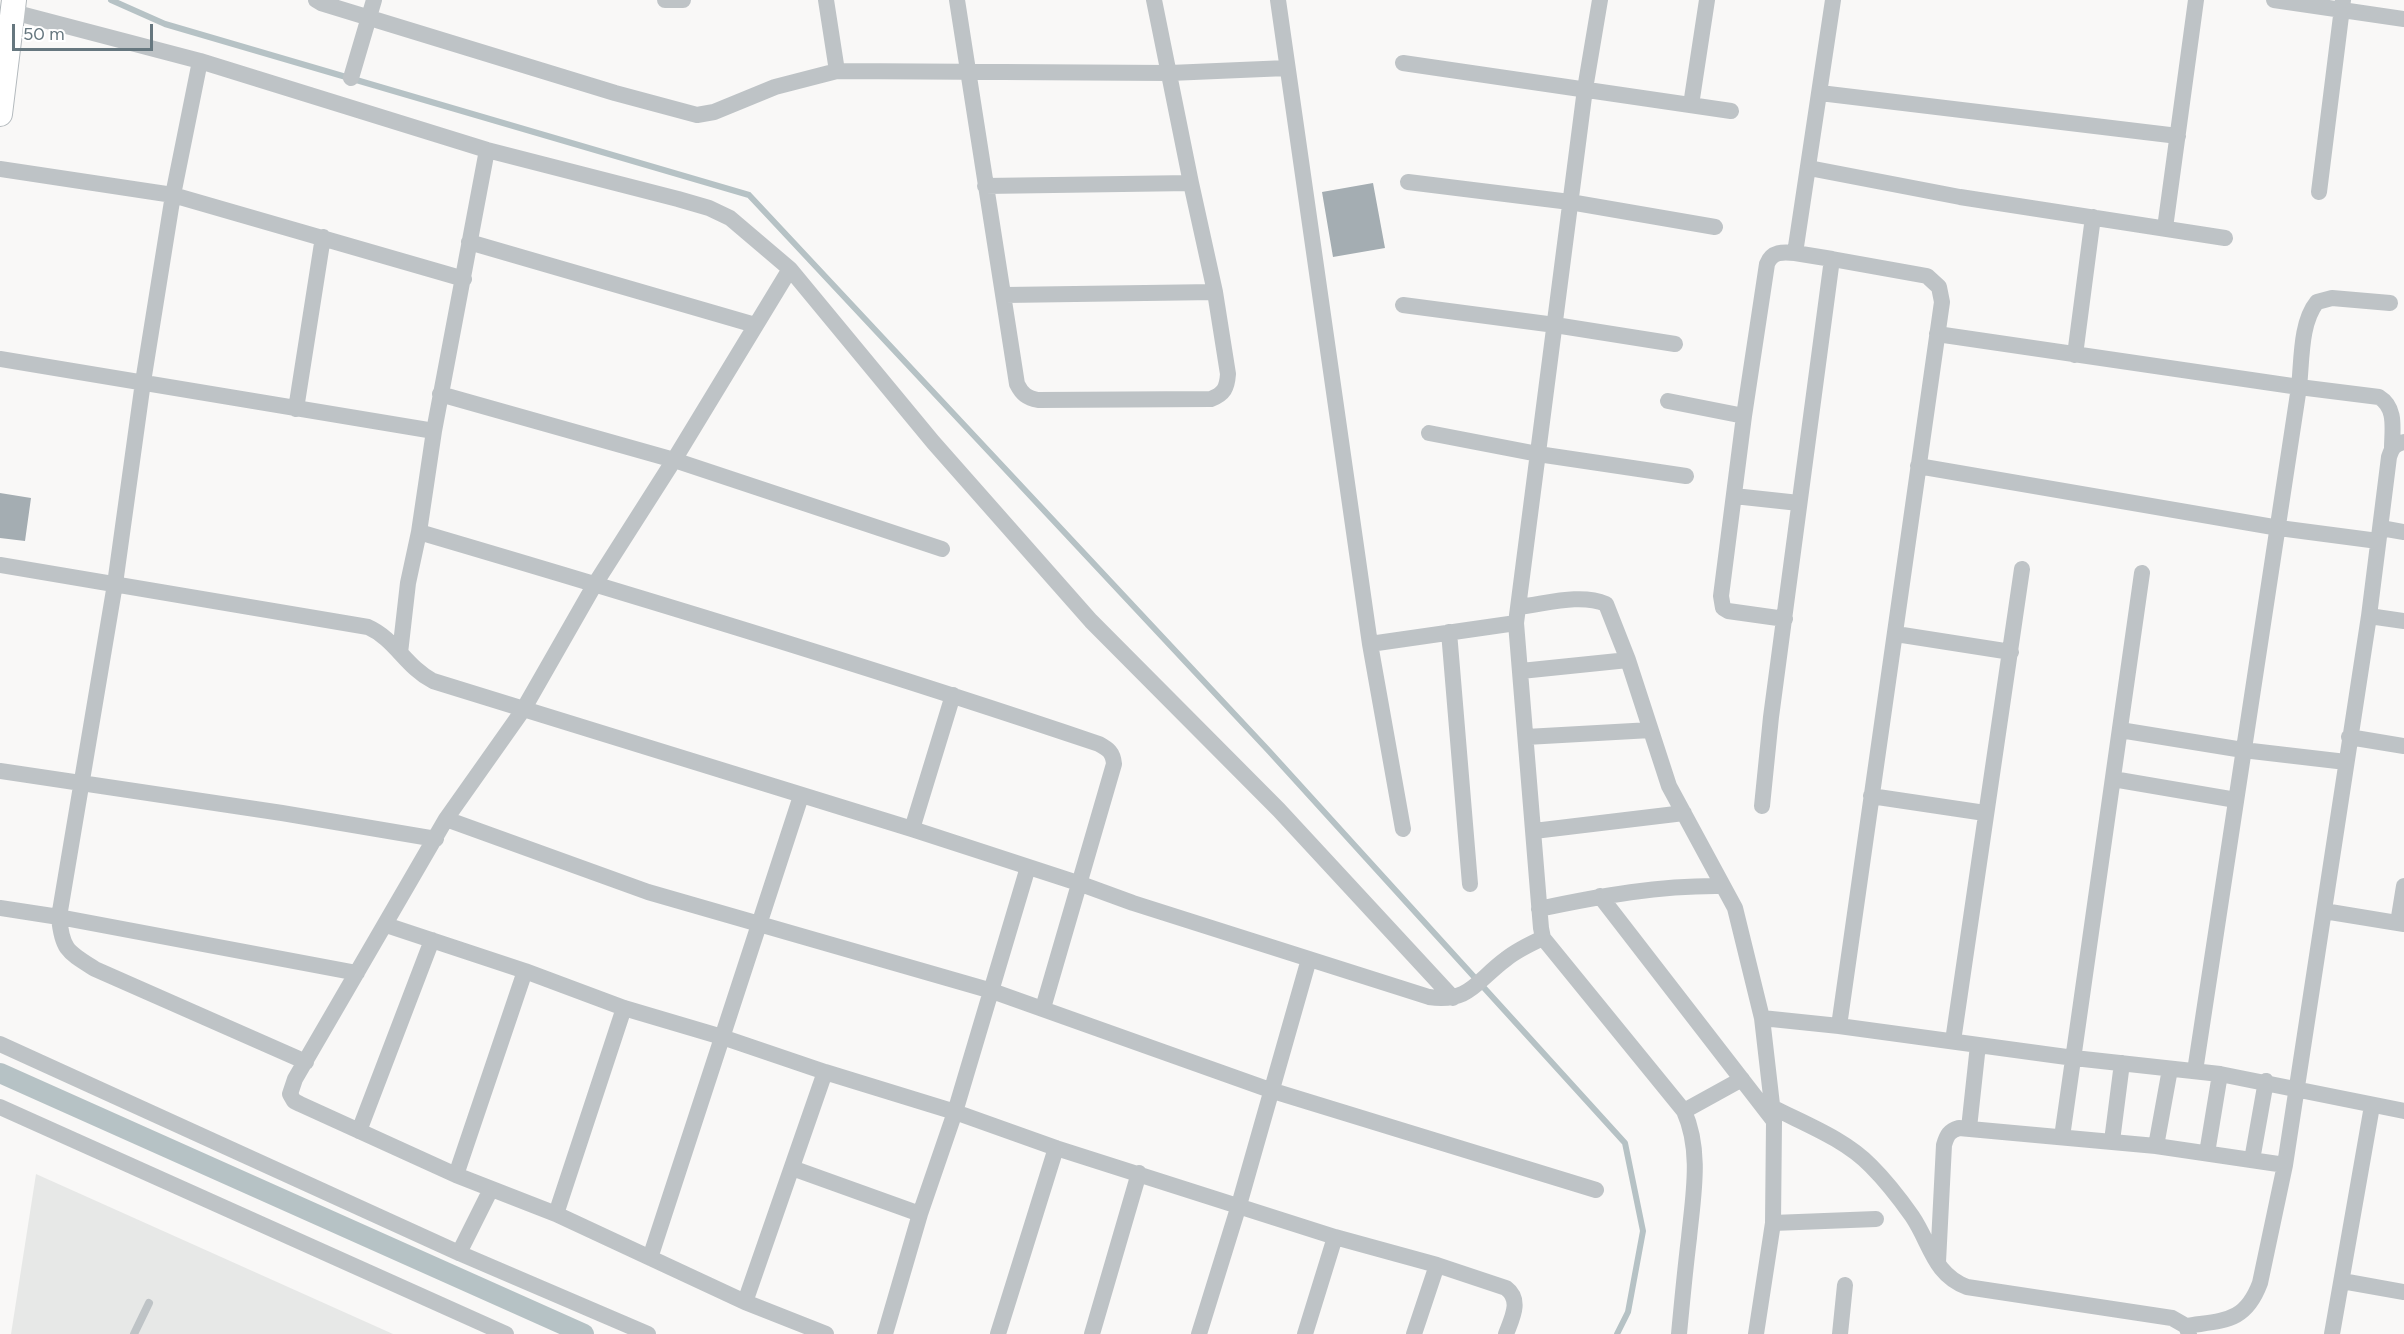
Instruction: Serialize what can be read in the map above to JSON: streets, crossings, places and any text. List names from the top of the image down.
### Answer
{
  "scale_bar": "50 m"
}
